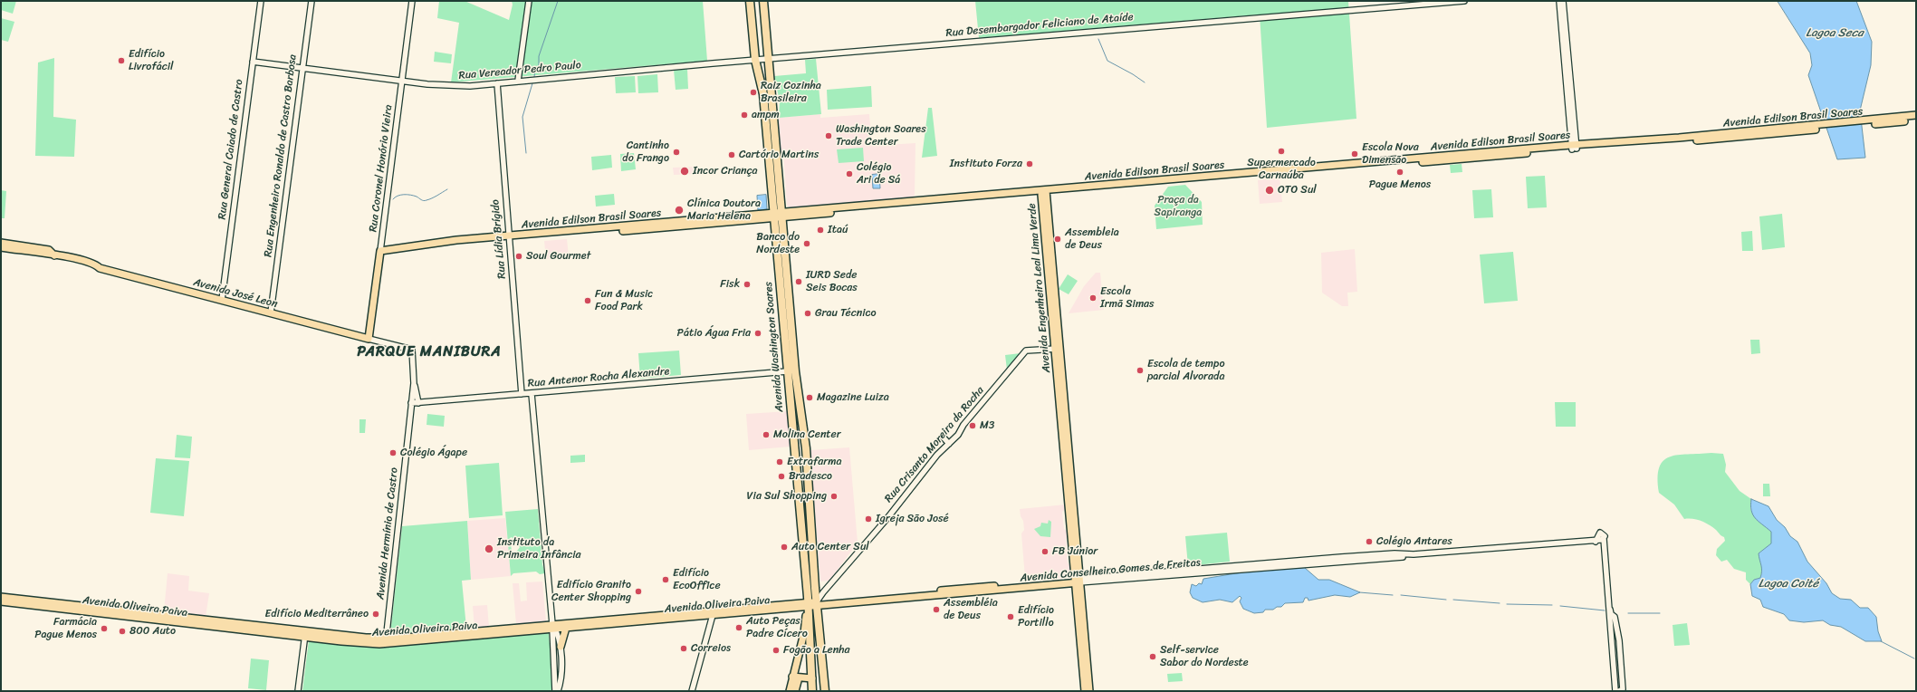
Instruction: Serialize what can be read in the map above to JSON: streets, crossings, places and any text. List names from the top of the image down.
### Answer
{
  "streets": {
    "highway": ["Avenida Washington Soares"],
    "main road": [
      "Avenida Edilson Brasil Soares",
      "Rua Coronel Honório Vieira",
      "Avenida Engenheiro Leal Lima Verde",
      "Avenida José Leon",
      "Avenida Conselheiro Gomes de Freitas",
      "Avenida Oliveira Paiva"
    ],
    "street": [
      "Rua Desembargador Feliciano de Ataíde",
      "Rua Vereador Pedro Paulo",
      "Rua General Caiado de Castro",
      "Rua Engenheiro Ronaldo de Castro Barbosa",
      "Rua Lídia Brígido",
      "Rua Antenor Rocha Alexandre",
      "Rua Crisanto Moreira da Rocha",
      "Avenida Hermínio de Castro"
    ]
  },
  "crossings": [
    ["Rua Desembargador Feliciano de Ataíde", "Rua Vereador Pedro Paulo"],
    ["Rua Desembargador Feliciano de Ataíde", "Avenida Washington Soares"],
    ["Rua Vereador Pedro Paulo", "Rua General Caiado de Castro"],
    ["Rua Vereador Pedro Paulo", "Rua Engenheiro Ronaldo de Castro Barbosa"],
    ["Rua Vereador Pedro Paulo", "Rua Coronel Honório Vieira"],
    ["Rua Vereador Pedro Paulo", "Rua Lídia Brígido"],
    ["Rua Vereador Pedro Paulo", "Avenida Washington Soares"],
    ["Avenida Edilson Brasil Soares", "Rua Coronel Honório Vieira"],
    ["Avenida Edilson Brasil Soares", "Rua Lídia Brígido"],
    ["Avenida Edilson Brasil Soares", "Avenida Engenheiro Leal Lima Verde"],
    ["Avenida Edilson Brasil Soares", "Avenida Washington Soares"],
    ["Rua General Caiado de Castro", "Avenida José Leon"],
    ["Rua Engenheiro Ronaldo de Castro Barbosa", "Avenida José Leon"],
    ["Rua Coronel Honório Vieira", "Avenida José Leon"],
    ["Rua Lídia Brígido", "Rua Antenor Rocha Alexandre"],
    ["Avenida Engenheiro Leal Lima Verde", "Rua Crisanto Moreira da Rocha"],
    ["Avenida Engenheiro Leal Lima Verde", "Avenida Conselheiro Gomes de Freitas"],
    ["Avenida José Leon", "Avenida Hermínio de Castro"],
    ["Avenida Washington Soares", "Rua Antenor Rocha Alexandre"],
    ["Avenida Washington Soares", "Rua Crisanto Moreira da Rocha"],
    ["Avenida Washington Soares", "Avenida Conselheiro Gomes de Freitas"],
    ["Avenida Washington Soares", "Avenida Oliveira Paiva"],
    ["Rua Antenor Rocha Alexandre", "Avenida Hermínio de Castro"],
    ["Rua Crisanto Moreira da Rocha", "Avenida Conselheiro Gomes de Freitas"],
    ["Avenida Hermínio de Castro", "Avenida Oliveira Paiva"],
    ["Avenida Conselheiro Gomes de Freitas", "Avenida Oliveira Paiva"]
  ],
  "districts": ["PARQUE MANIBURA"],
  "water": ["Lagoa Seca", "Lagoa Coité"],
  "parks": ["Praça da Sapiranga"],
  "places": [
    "Edifício Livrofácil",
    "Raiz Cozinha Brasileira",
    "ampm",
    "Washington Soares Trade Center",
    "Supermercado Carnaúba",
    "Cantinho do Frango",
    "Escola Nova Dimensão",
    "Cartório Martins",
    "Instituto Forza",
    "Incor Criança",
    "Pague Menos",
    "Colégio Ari de Sá",
    "OTO Sul",
    "Clínica Doutora Maria Helena",
    "Itaú",
    "Assembleia de Deus",
    "Banco do Nordeste",
    "Soul Gourmet",
    "IURD Sede Seis Bocas",
    "Fisk",
    "Escola Irmã Simas",
    "Fun & Music Food Park",
    "Grau Técnico",
    "Pátio Água Fria",
    "Escola de tempo parcial Alvorada",
    "Magazine Luiza",
    "M3",
    "Molina Center",
    "Colégio Ágape",
    "Extrafarma",
    "Bradesco",
    "Via Sul Shopping",
    "Igreja São José",
    "Colégio Antares",
    "Auto Center Sul",
    "Instituto da Primeira Infância",
    "FB Júnior",
    "Edifício EcoOffice",
    "Edifício Granito Center Shopping",
    "Assembléia de Deus",
    "Edifício Mediterrâneo",
    "Edifício Portillo",
    "Auto Peças Padre Cícero",
    "Farmácia Pague Menos",
    "800 Auto",
    "Correios",
    "Fogão a Lenha",
    "Self-service Sabor do Nordeste"
  ]
}
